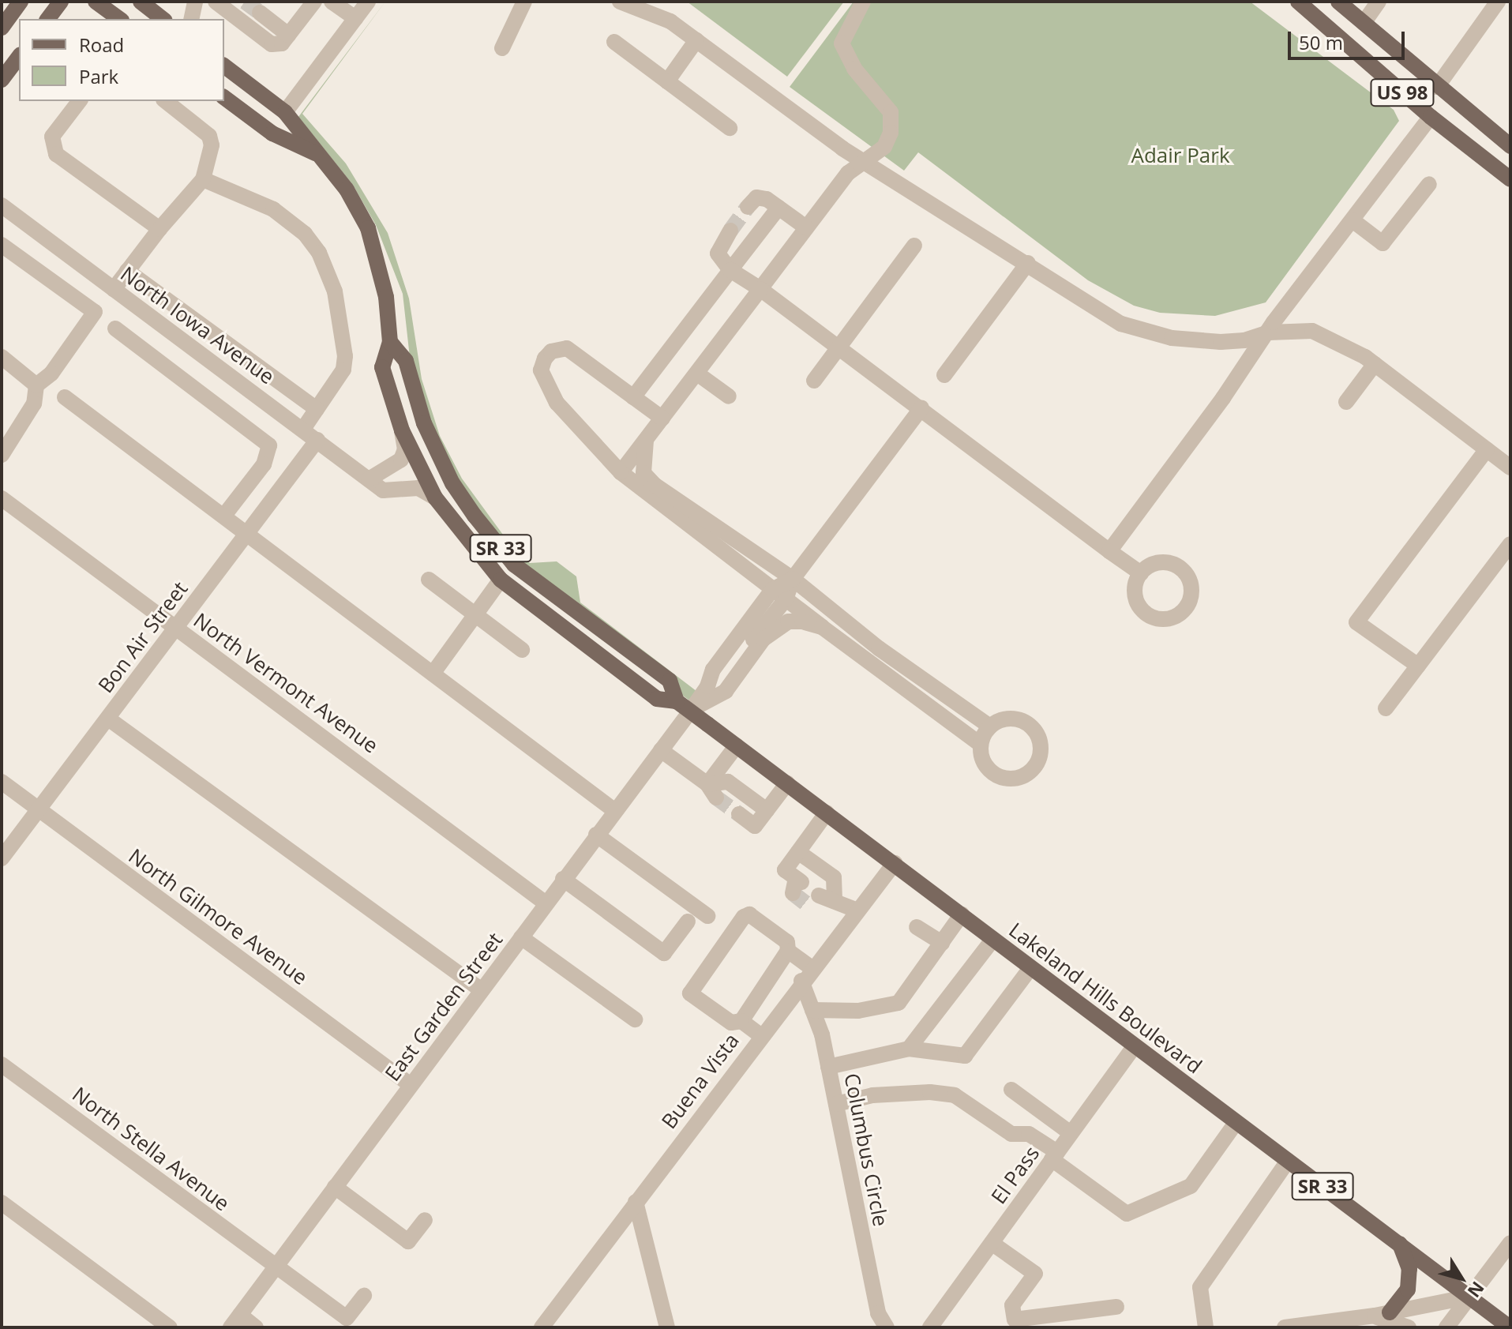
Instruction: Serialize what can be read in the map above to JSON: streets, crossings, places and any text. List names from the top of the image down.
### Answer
{
  "streets": {
    "main road": ["US 98", "SR 33", "Lakeland Hills Boulevard"],
    "street": [
      "North Iowa Avenue",
      "Bon Air Street",
      "North Vermont Avenue",
      "North Gilmore Avenue",
      "East Garden Street",
      "Buena Vista",
      "North Stella Avenue",
      "Columbus Circle",
      "El Pass"
    ]
  },
  "crossings": [
    ["North Iowa Avenue", "Bon Air Street"],
    ["North Iowa Avenue", "Lakeland Hills Boulevard"],
    ["Bon Air Street", "North Vermont Avenue"],
    ["Bon Air Street", "North Gilmore Avenue"],
    ["North Vermont Avenue", "East Garden Street"],
    ["North Gilmore Avenue", "East Garden Street"],
    ["Lakeland Hills Boulevard", "East Garden Street"],
    ["Lakeland Hills Boulevard", "Buena Vista"],
    ["Lakeland Hills Boulevard", "El Pass"],
    ["East Garden Street", "North Stella Avenue"],
    ["Buena Vista", "Columbus Circle"]
  ],
  "parks": ["Adair Park"],
  "legend": ["Road", "Park"],
  "scale_bar": "50 m",
  "north": "bottom right"
}
